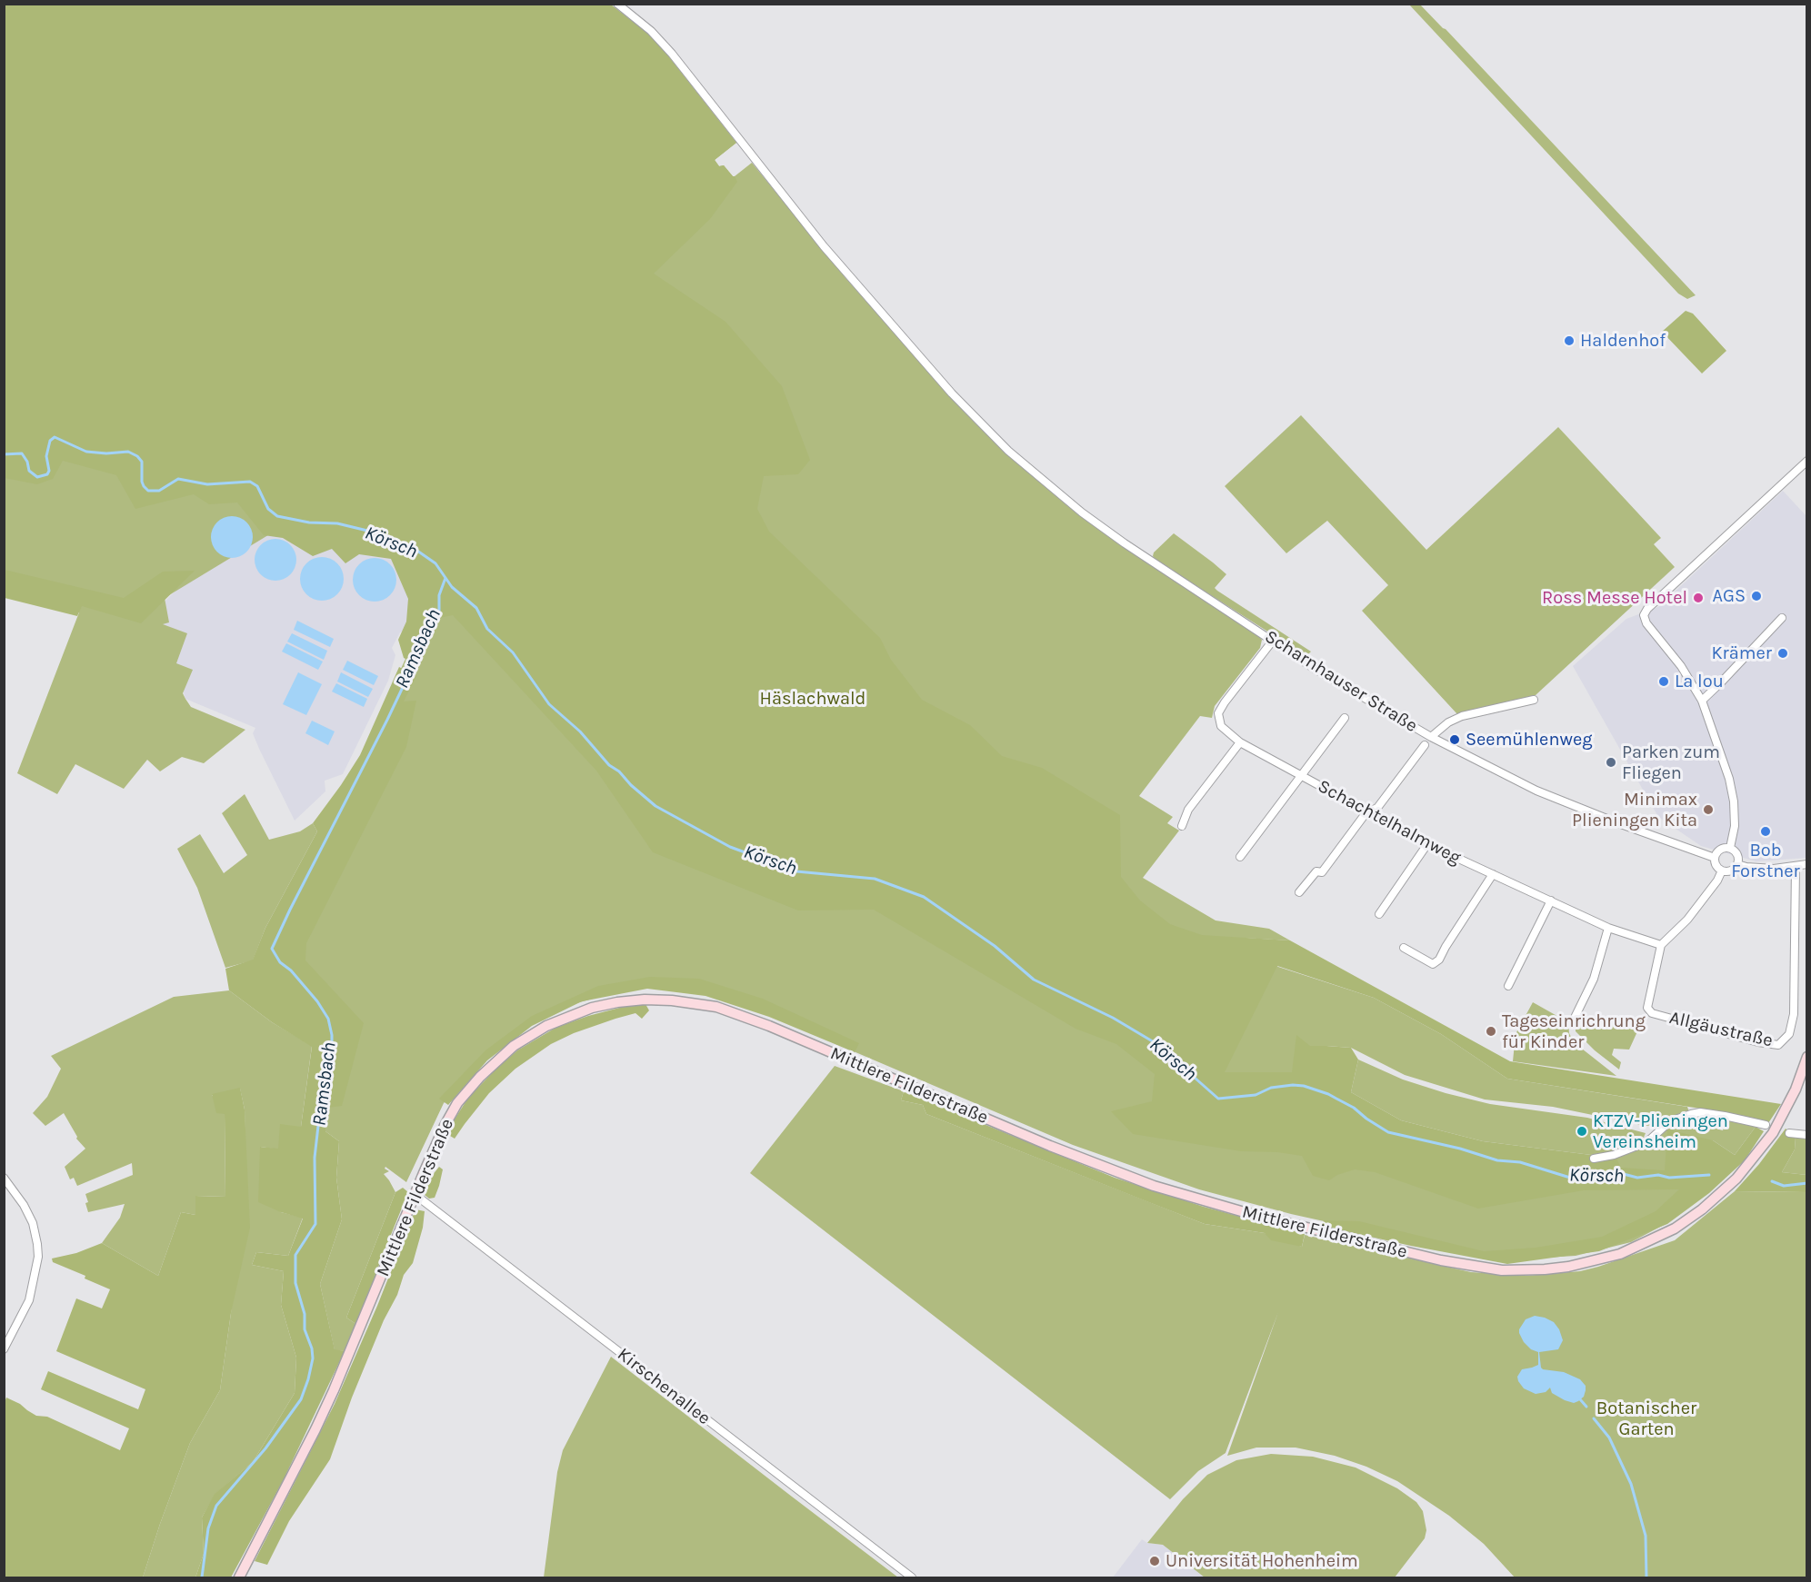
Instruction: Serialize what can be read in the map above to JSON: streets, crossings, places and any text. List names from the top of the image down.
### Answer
{
  "streets": {
    "main road": ["Mittlere Filderstraße"],
    "street": [
      "Scharnhauser Straße",
      "Schachtelhalmweg",
      "Allgäustraße",
      "Kirschenallee"
    ]
  },
  "crossings": [
    ["Scharnhauser Straße", "Schachtelhalmweg"],
    ["Schachtelhalmweg", "Allgäustraße"],
    ["Mittlere Filderstraße", "Kirschenallee"]
  ],
  "water": ["Körsch", "Ramsbach"],
  "parks": ["Häslachwald", "Botanischer Garten"],
  "places": [
    "Haldenhof",
    "AGS",
    "Ross Messe Hotel",
    "Krämer",
    "La lou",
    "Seemühlenweg",
    "Parken zum Fliegen",
    "Minimax Plieningen Kita",
    "Bob Forstner",
    "Tageseinrichrung für Kinder",
    "KTZV-Plieningen Vereinsheim",
    "Universität Hohenheim"
  ]
}
